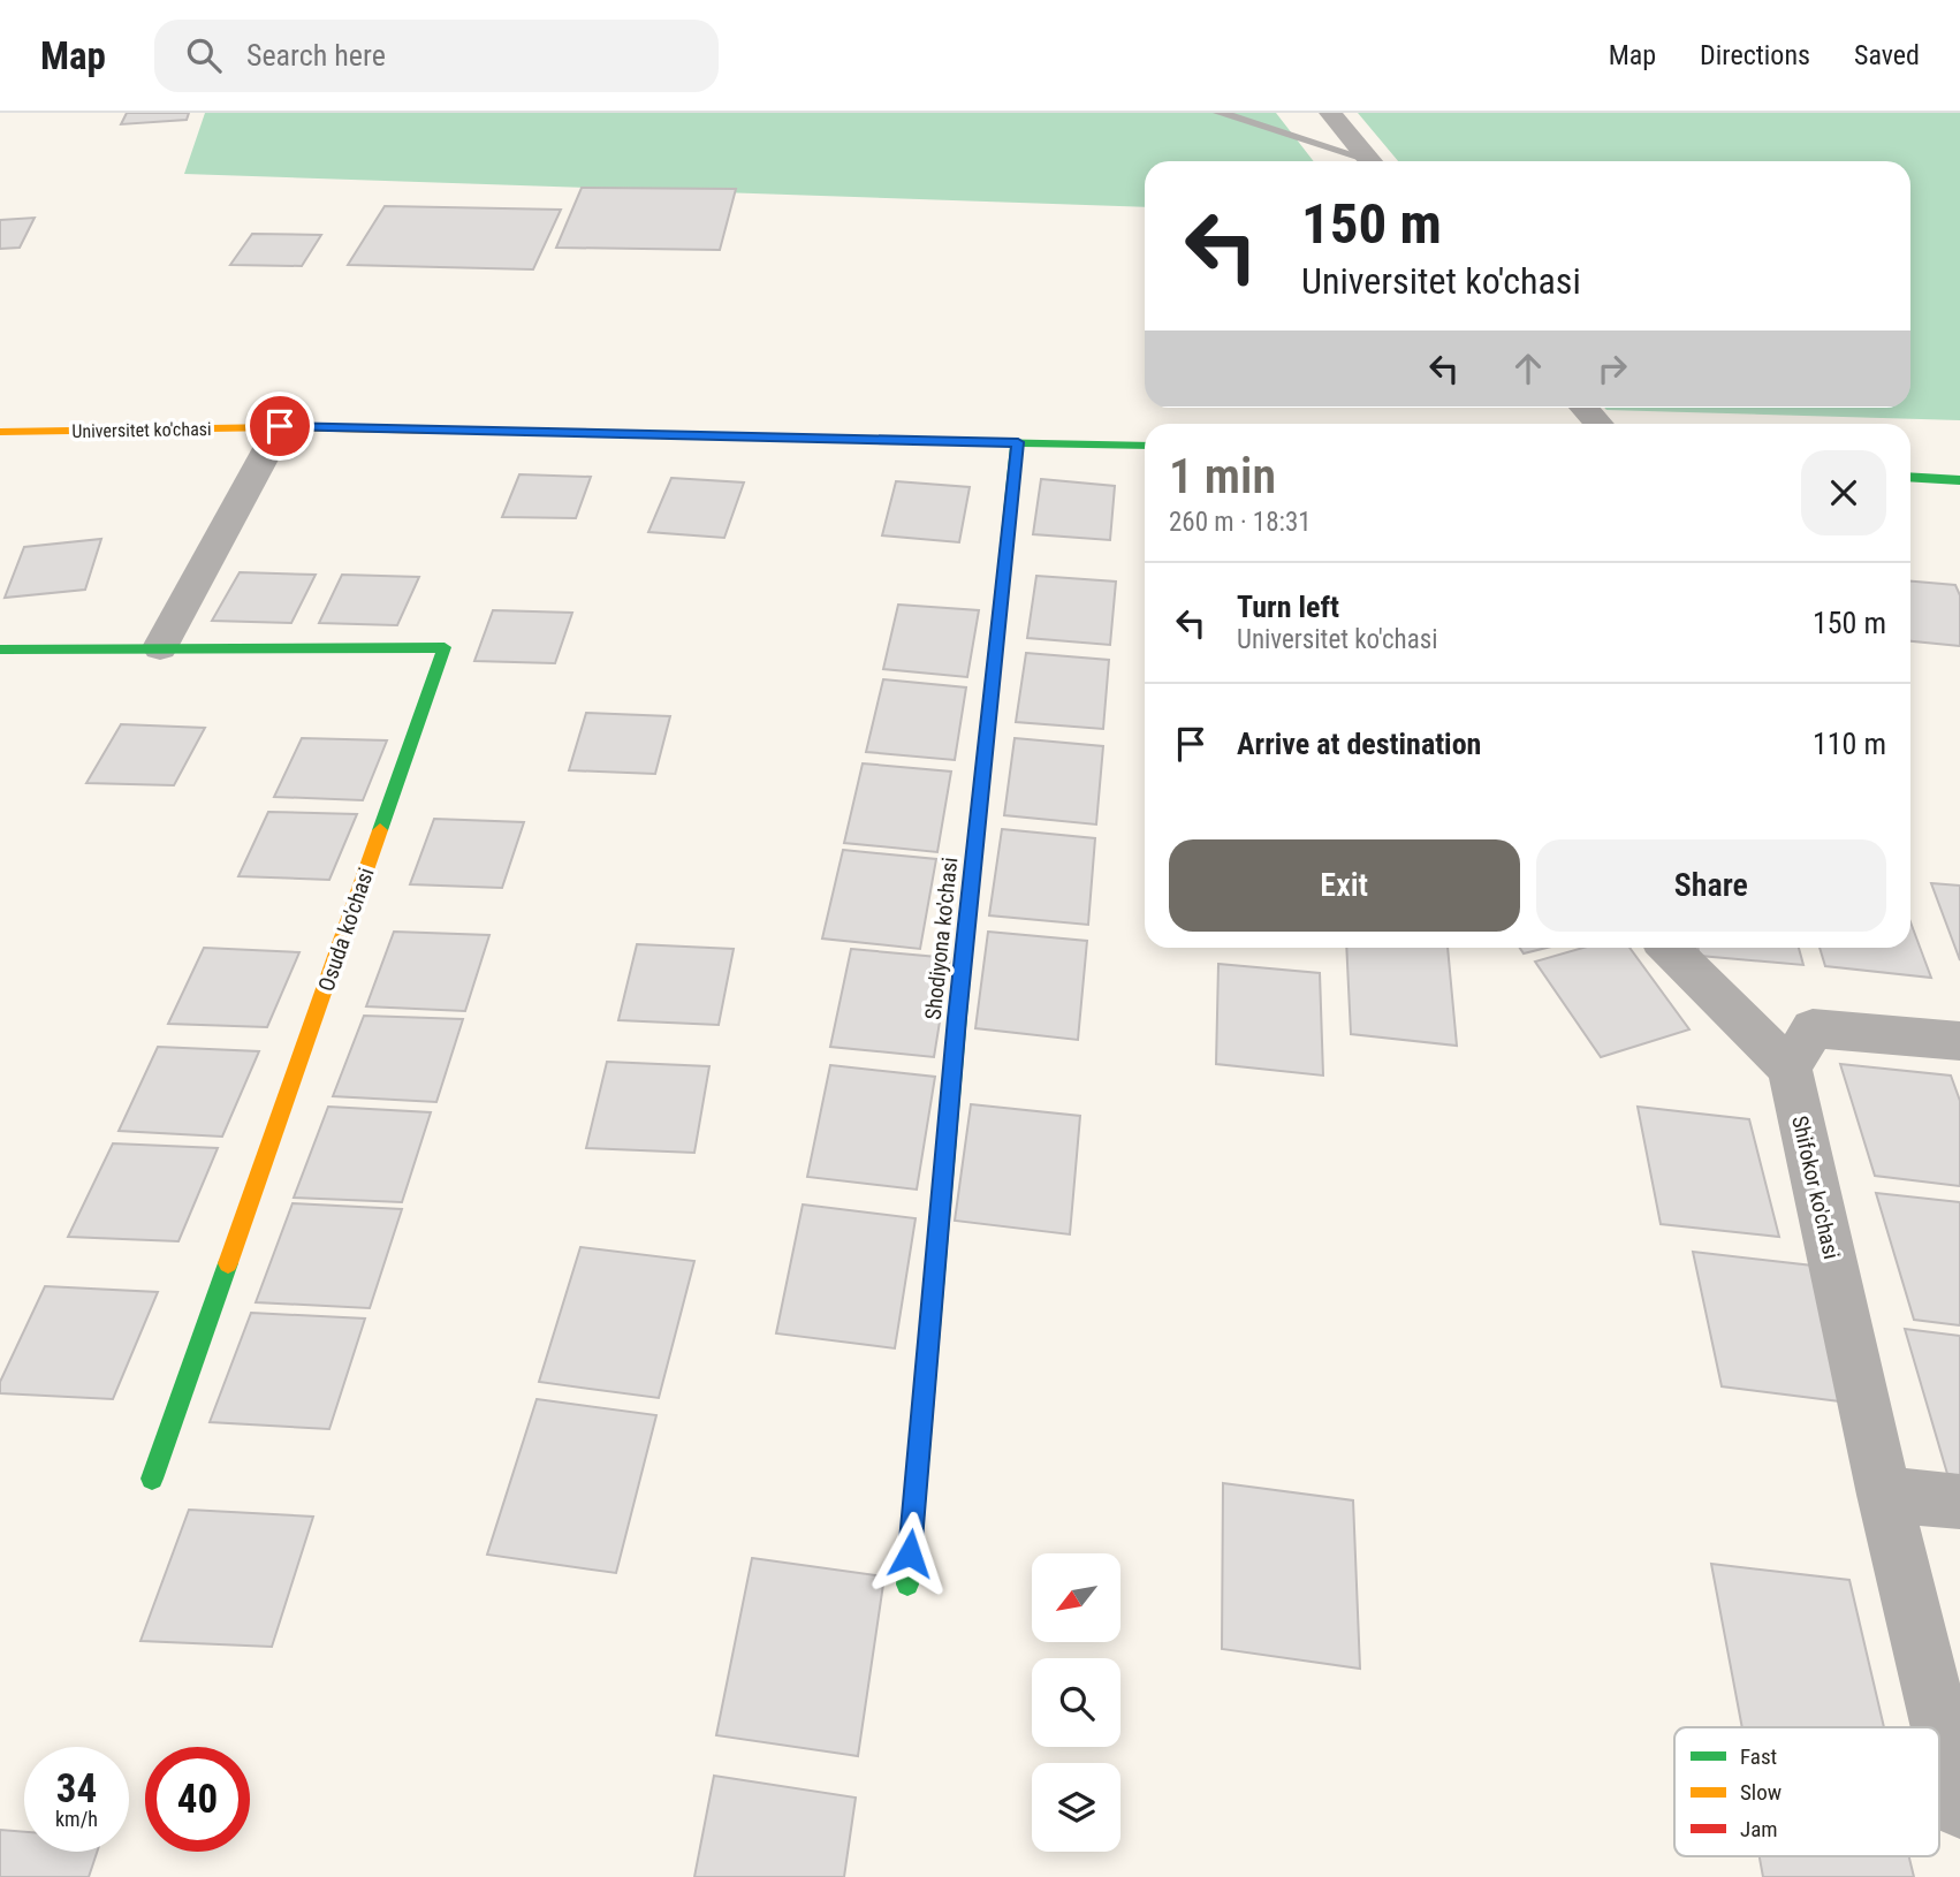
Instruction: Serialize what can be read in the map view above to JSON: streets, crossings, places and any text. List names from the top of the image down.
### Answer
{
  "streets": {
    "street": [
      "Universitet ko'chasi",
      "Osuda ko'chasi",
      "Shodiyona ko'chasi",
      "Shifokor ko'chasi"
    ]
  },
  "crossings": [
    ["Universitet ko'chasi", "Shodiyona ko'chasi"]
  ],
  "legend": ["Fast", "Slow", "Jam"],
  "north": "bottom left",
  "page": {
    "header": "Map",
    "search": "Search here",
    "nav": ["Map", "Directions", "Saved"],
    "turn": ["150 m", "Universitet ko'chasi"],
    "heading": ["1 min", "260 m · 18:31"],
    "list": [
      {
        "name": "Turn left",
        "note": "Universitet ko'chasi",
        "value": "150 m"
      },
      {
        "name": "Arrive at destination",
        "value": "110 m"
      }
    ],
    "buttons": ["Exit", "Share"],
    "speed": "34 km/h",
    "limit": "40"
  }
}
